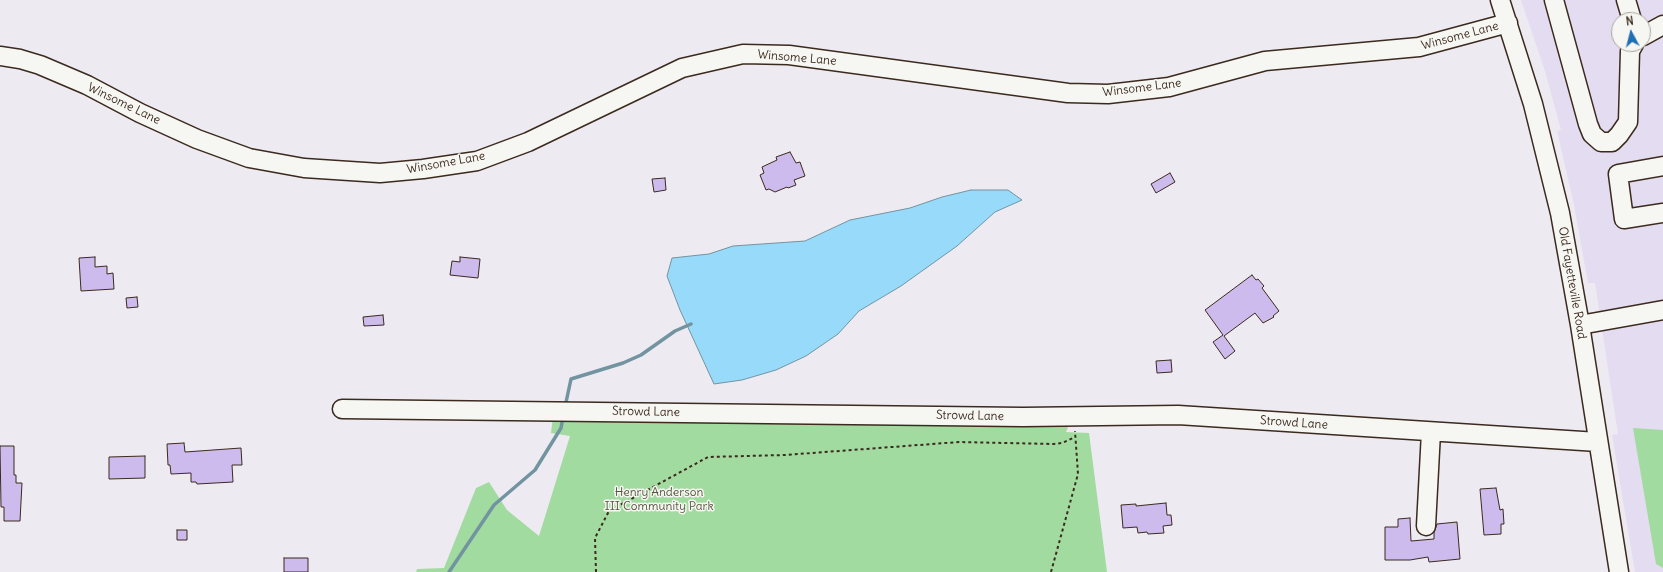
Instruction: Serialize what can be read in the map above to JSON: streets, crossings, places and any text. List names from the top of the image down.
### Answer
{
  "streets": {
    "street": ["Winsome Lane", "Old Fayetteville Road", "Strowd Lane"]
  },
  "crossings": [
    ["Winsome Lane", "Old Fayetteville Road"],
    ["Old Fayetteville Road", "Strowd Lane"]
  ],
  "parks": ["Henry Anderson III Community Park"],
  "north": "top"
}
